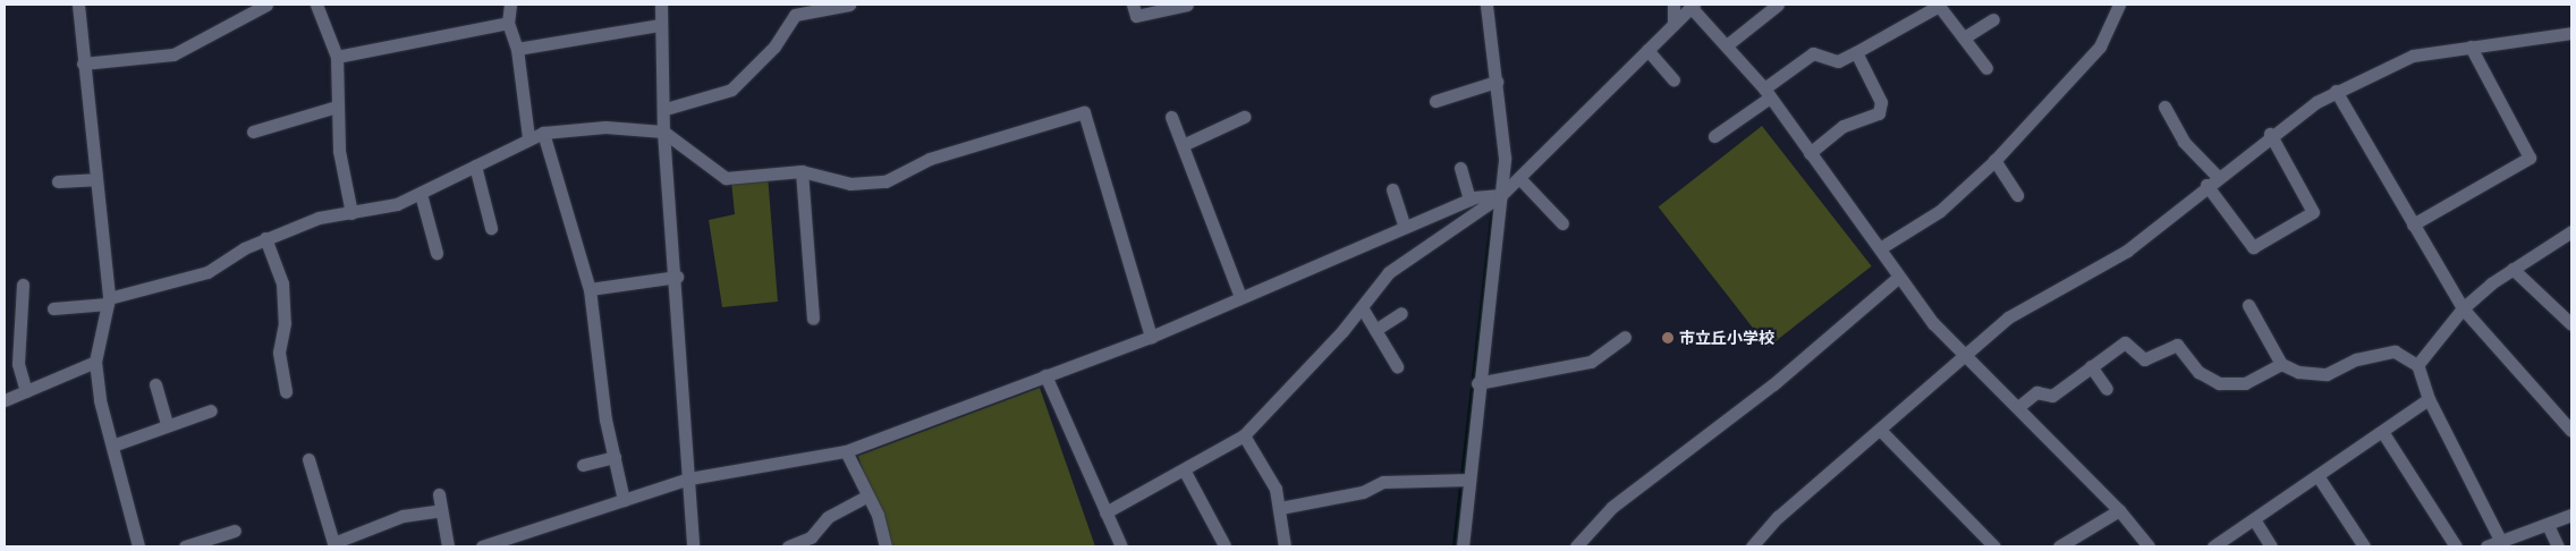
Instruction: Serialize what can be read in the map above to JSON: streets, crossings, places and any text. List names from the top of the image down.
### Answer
{
  "places": ["市立丘小学校"]
}
